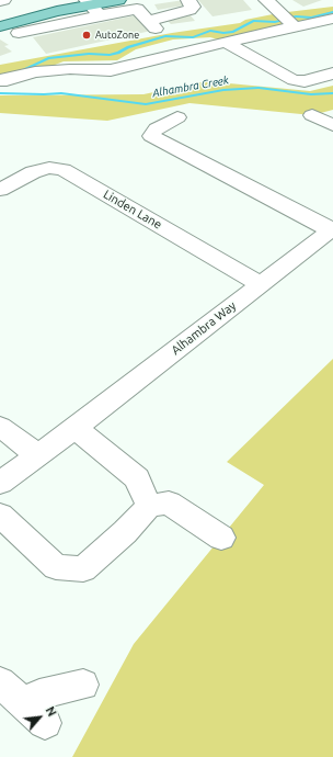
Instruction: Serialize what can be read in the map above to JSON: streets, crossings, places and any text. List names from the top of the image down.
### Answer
{
  "streets": {
    "street": ["Linden Lane", "Alhambra Way"]
  },
  "crossings": [
    ["Linden Lane", "Alhambra Way"]
  ],
  "water": ["Alhambra Creek"],
  "places": ["AutoZone"],
  "north": "top right"
}
